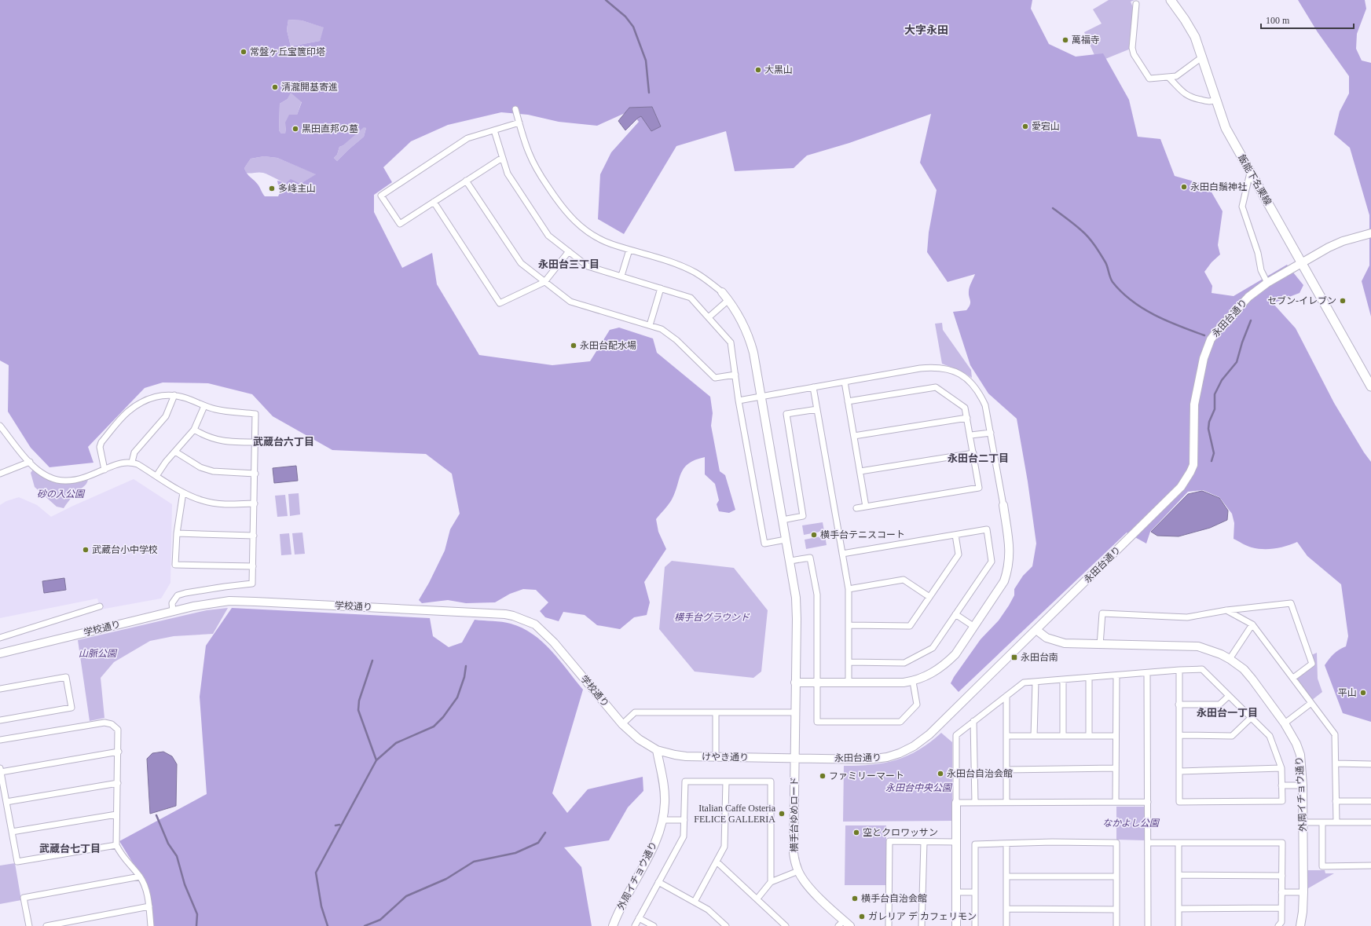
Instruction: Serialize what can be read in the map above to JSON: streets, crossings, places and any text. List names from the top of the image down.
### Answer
{
  "streets": {
    "main road": ["飯能下名栗線"],
    "street": [
      "永田台通り",
      "学校通り",
      "けやき通り",
      "外周イチョウ通り",
      "横手台ゆめロード"
    ]
  },
  "crossings": [
    ["飯能下名栗線", "永田台通り"],
    ["永田台通り", "けやき通り"],
    ["永田台通り", "外周イチョウ通り"],
    ["永田台通り", "横手台ゆめロード"],
    ["学校通り", "けやき通り"],
    ["学校通り", "外周イチョウ通り"],
    ["けやき通り", "外周イチョウ通り"],
    ["けやき通り", "横手台ゆめロード"]
  ],
  "districts": [
    "大字永田",
    "永田台三丁目",
    "武蔵台六丁目",
    "永田台二丁目",
    "永田台一丁目",
    "武蔵台七丁目"
  ],
  "parks": [
    "砂の入公園",
    "横手台グラウンド",
    "山脈公園",
    "永田台中央公園",
    "なかよし公園"
  ],
  "places": {
    "other": [
      "萬福寺",
      "常盤ヶ丘宝篋印塔",
      "大黒山",
      "清瀧開基寄進",
      "愛宕山",
      "黒田直邦の墓",
      "永田白鬚神社",
      "多峰主山",
      "セブン-イレブン",
      "永田台配水場",
      "横手台テニスコート",
      "武蔵台小中学校",
      "平山",
      "永田台自治会館",
      "ファミリーマート",
      "Italian Caffe Osteria FELICE GALLERIA",
      "空とクロワッサン",
      "横手台自治会館",
      "ガレリア デ カフェリモン"
    ],
    "transit": ["永田台南"]
  },
  "scale_bar": "100 m"
}
